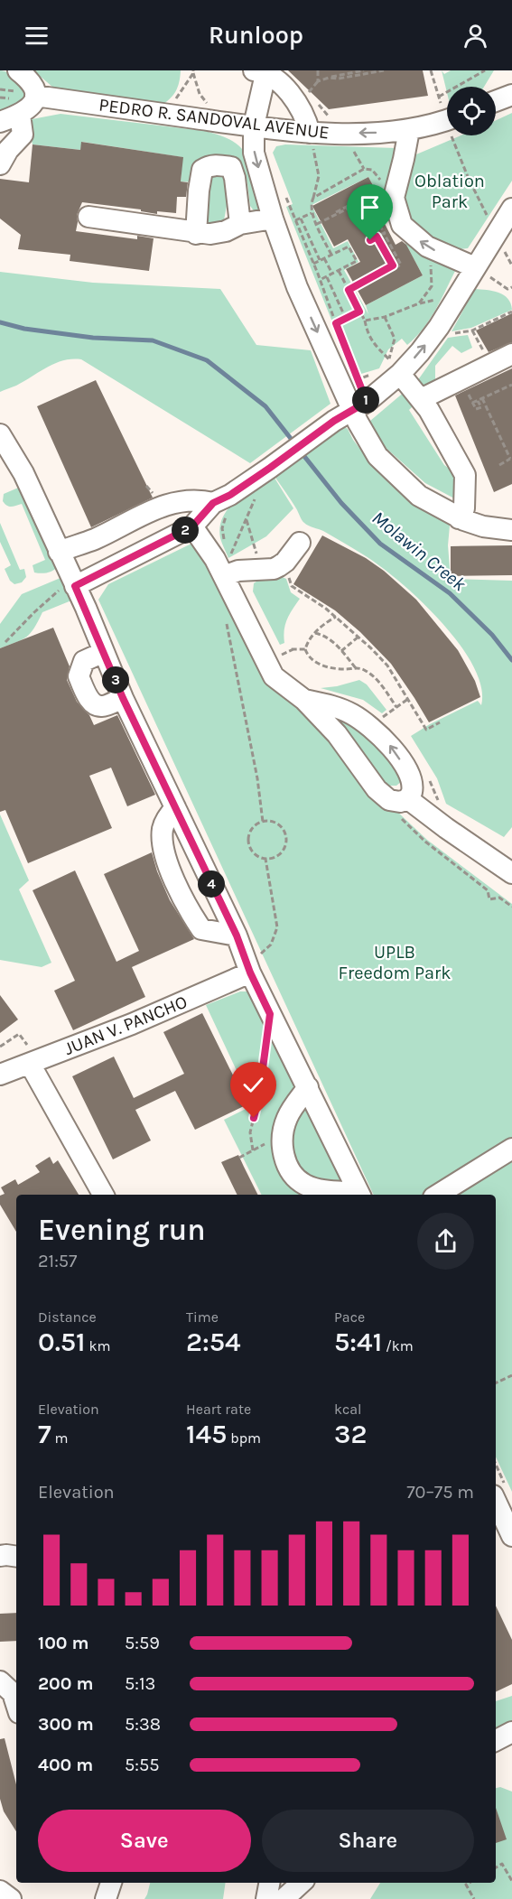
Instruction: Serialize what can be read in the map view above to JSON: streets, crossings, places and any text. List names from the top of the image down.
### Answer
{
  "streets": {
    "street": ["PEDRO R. SANDOVAL AVENUE", "JUAN V. PANCHO"]
  },
  "water": ["Molawin Creek"],
  "parks": ["Oblation Park", "UPLB Freedom Park"],
  "page": {
    "header": "Runloop",
    "pins": [
      "1",
      "2",
      "3",
      "4"
    ],
    "heading": ["Evening run", "21:57"],
    "stats": [
      ["Distance", "0.51 km"],
      ["Time", "2:54"],
      ["Pace", "5:41 /km"],
      ["Elevation", "7 m"],
      ["Heart rate", "145 bpm"],
      ["kcal", "32"]
    ],
    "chart": ["Elevation", "70–75 m"],
    "list": [
      {
        "name": "100 m",
        "note": "5:59"
      },
      {
        "name": "200 m",
        "note": "5:13"
      },
      {
        "name": "300 m",
        "note": "5:38"
      },
      {
        "name": "400 m",
        "note": "5:55"
      }
    ],
    "buttons": ["Save", "Share"]
  }
}
